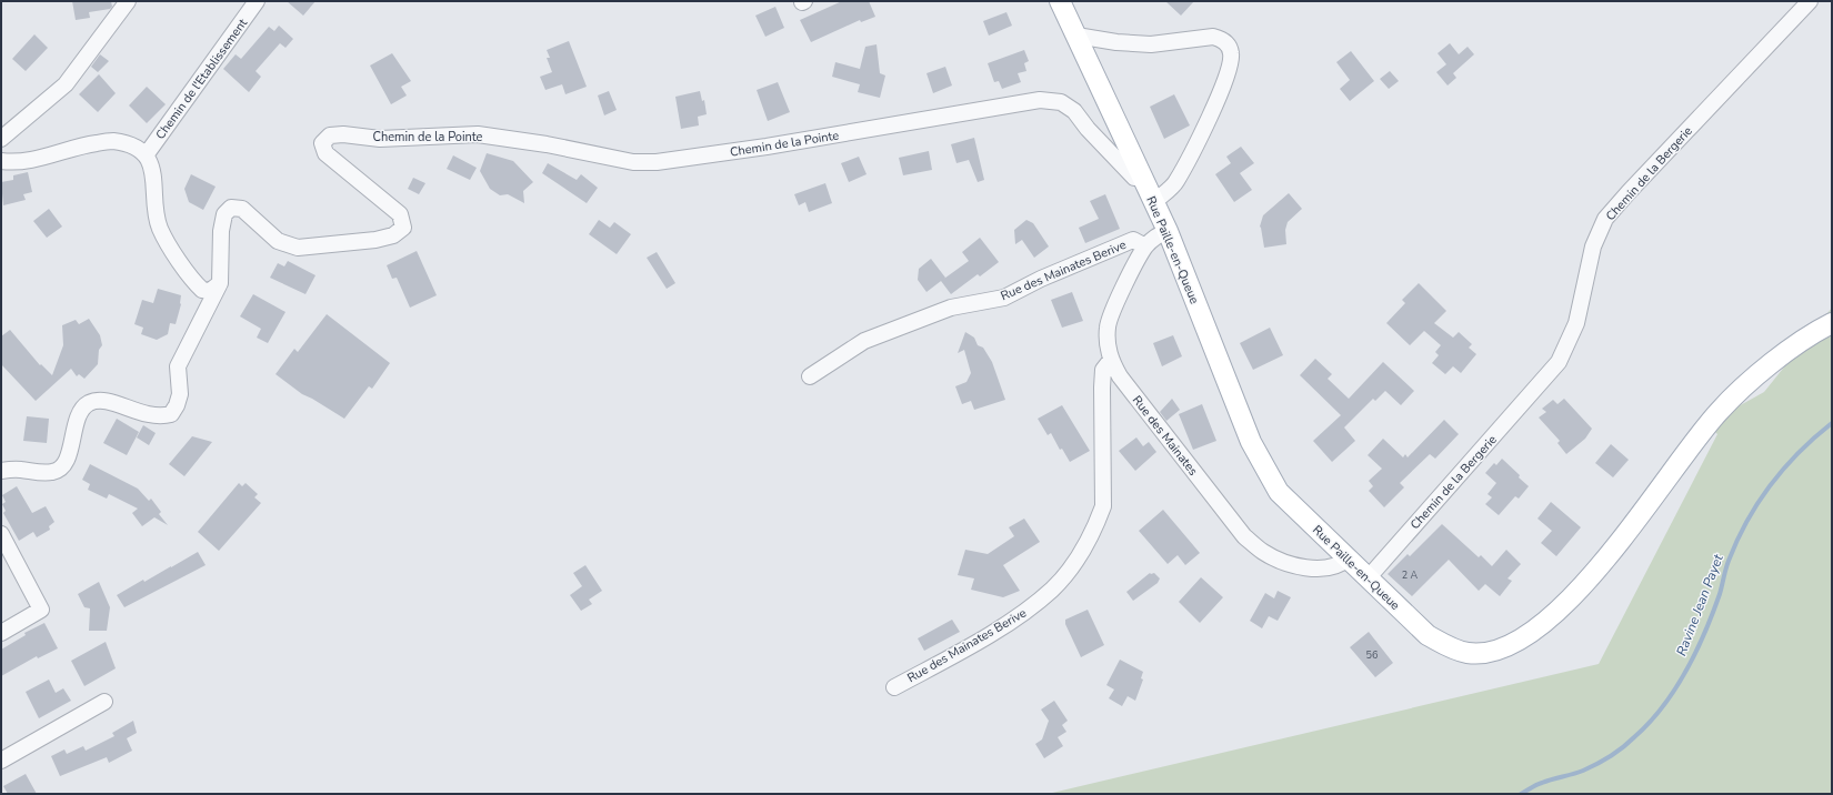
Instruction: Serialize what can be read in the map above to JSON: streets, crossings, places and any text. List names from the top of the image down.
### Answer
{
  "streets": {
    "main road": ["Rue Paille-en-Queue"],
    "street": [
      "Chemin de l'Etablissement",
      "Chemin de la Pointe",
      "Chemin de la Bergerie",
      "Rue des Mainates Berive",
      "Rue des Mainates"
    ]
  },
  "crossings": [
    ["Chemin de la Pointe", "Rue Paille-en-Queue"],
    ["Chemin de la Bergerie", "Rue Paille-en-Queue"],
    ["Rue Paille-en-Queue", "Rue des Mainates"],
    ["Rue des Mainates Berive", "Rue des Mainates"]
  ],
  "water": ["Ravine Jean Payet"],
  "house_numbers": ["2 A", "56"]
}
